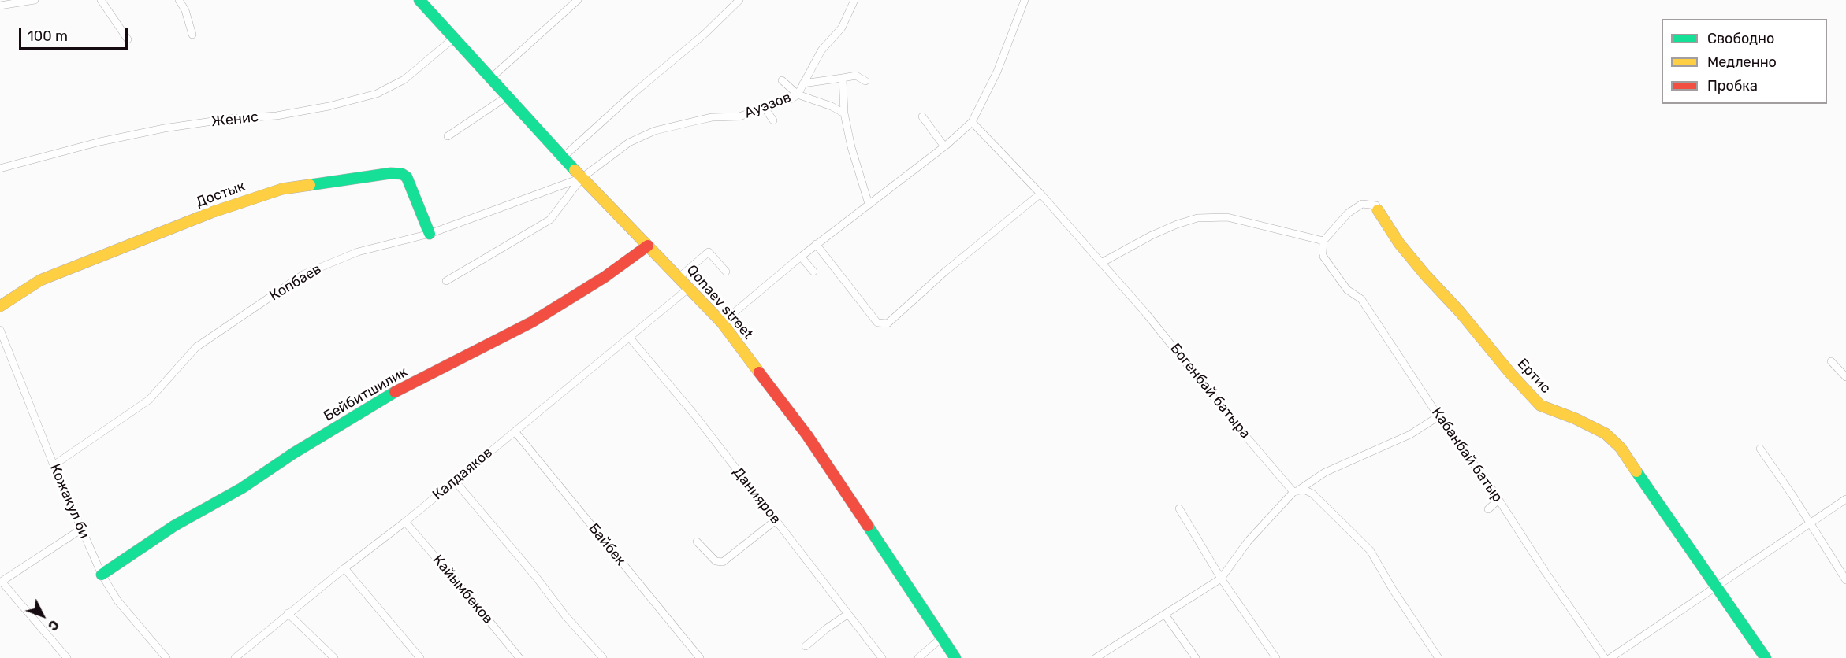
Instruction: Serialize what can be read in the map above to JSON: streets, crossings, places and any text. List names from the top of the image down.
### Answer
{
  "streets": {
    "street": [
      "Ауэзов",
      "Женис",
      "Достык",
      "Копбаев",
      "Qonaev street",
      "Ертис",
      "Богенбай батыра",
      "Бейбитшилик",
      "Кабанбай батыр",
      "Калдаяков",
      "Данияров",
      "Кожакул би",
      "Байбек",
      "Кайымбеков"
    ]
  },
  "crossings": [
    ["Ауэзов", "Копбаев"],
    ["Ауэзов", "Qonaev street"],
    ["Женис", "Qonaev street"],
    ["Достык", "Копбаев"],
    ["Копбаев", "Qonaev street"],
    ["Копбаев", "Кожакул би"],
    ["Qonaev street", "Бейбитшилик"],
    ["Qonaev street", "Калдаяков"],
    ["Бейбитшилик", "Кожакул би"],
    ["Калдаяков", "Данияров"],
    ["Калдаяков", "Байбек"],
    ["Калдаяков", "Кайымбеков"]
  ],
  "legend": ["Свободно", "Медленно", "Пробка"],
  "scale_bar": "100 m",
  "north": "bottom right"
}
